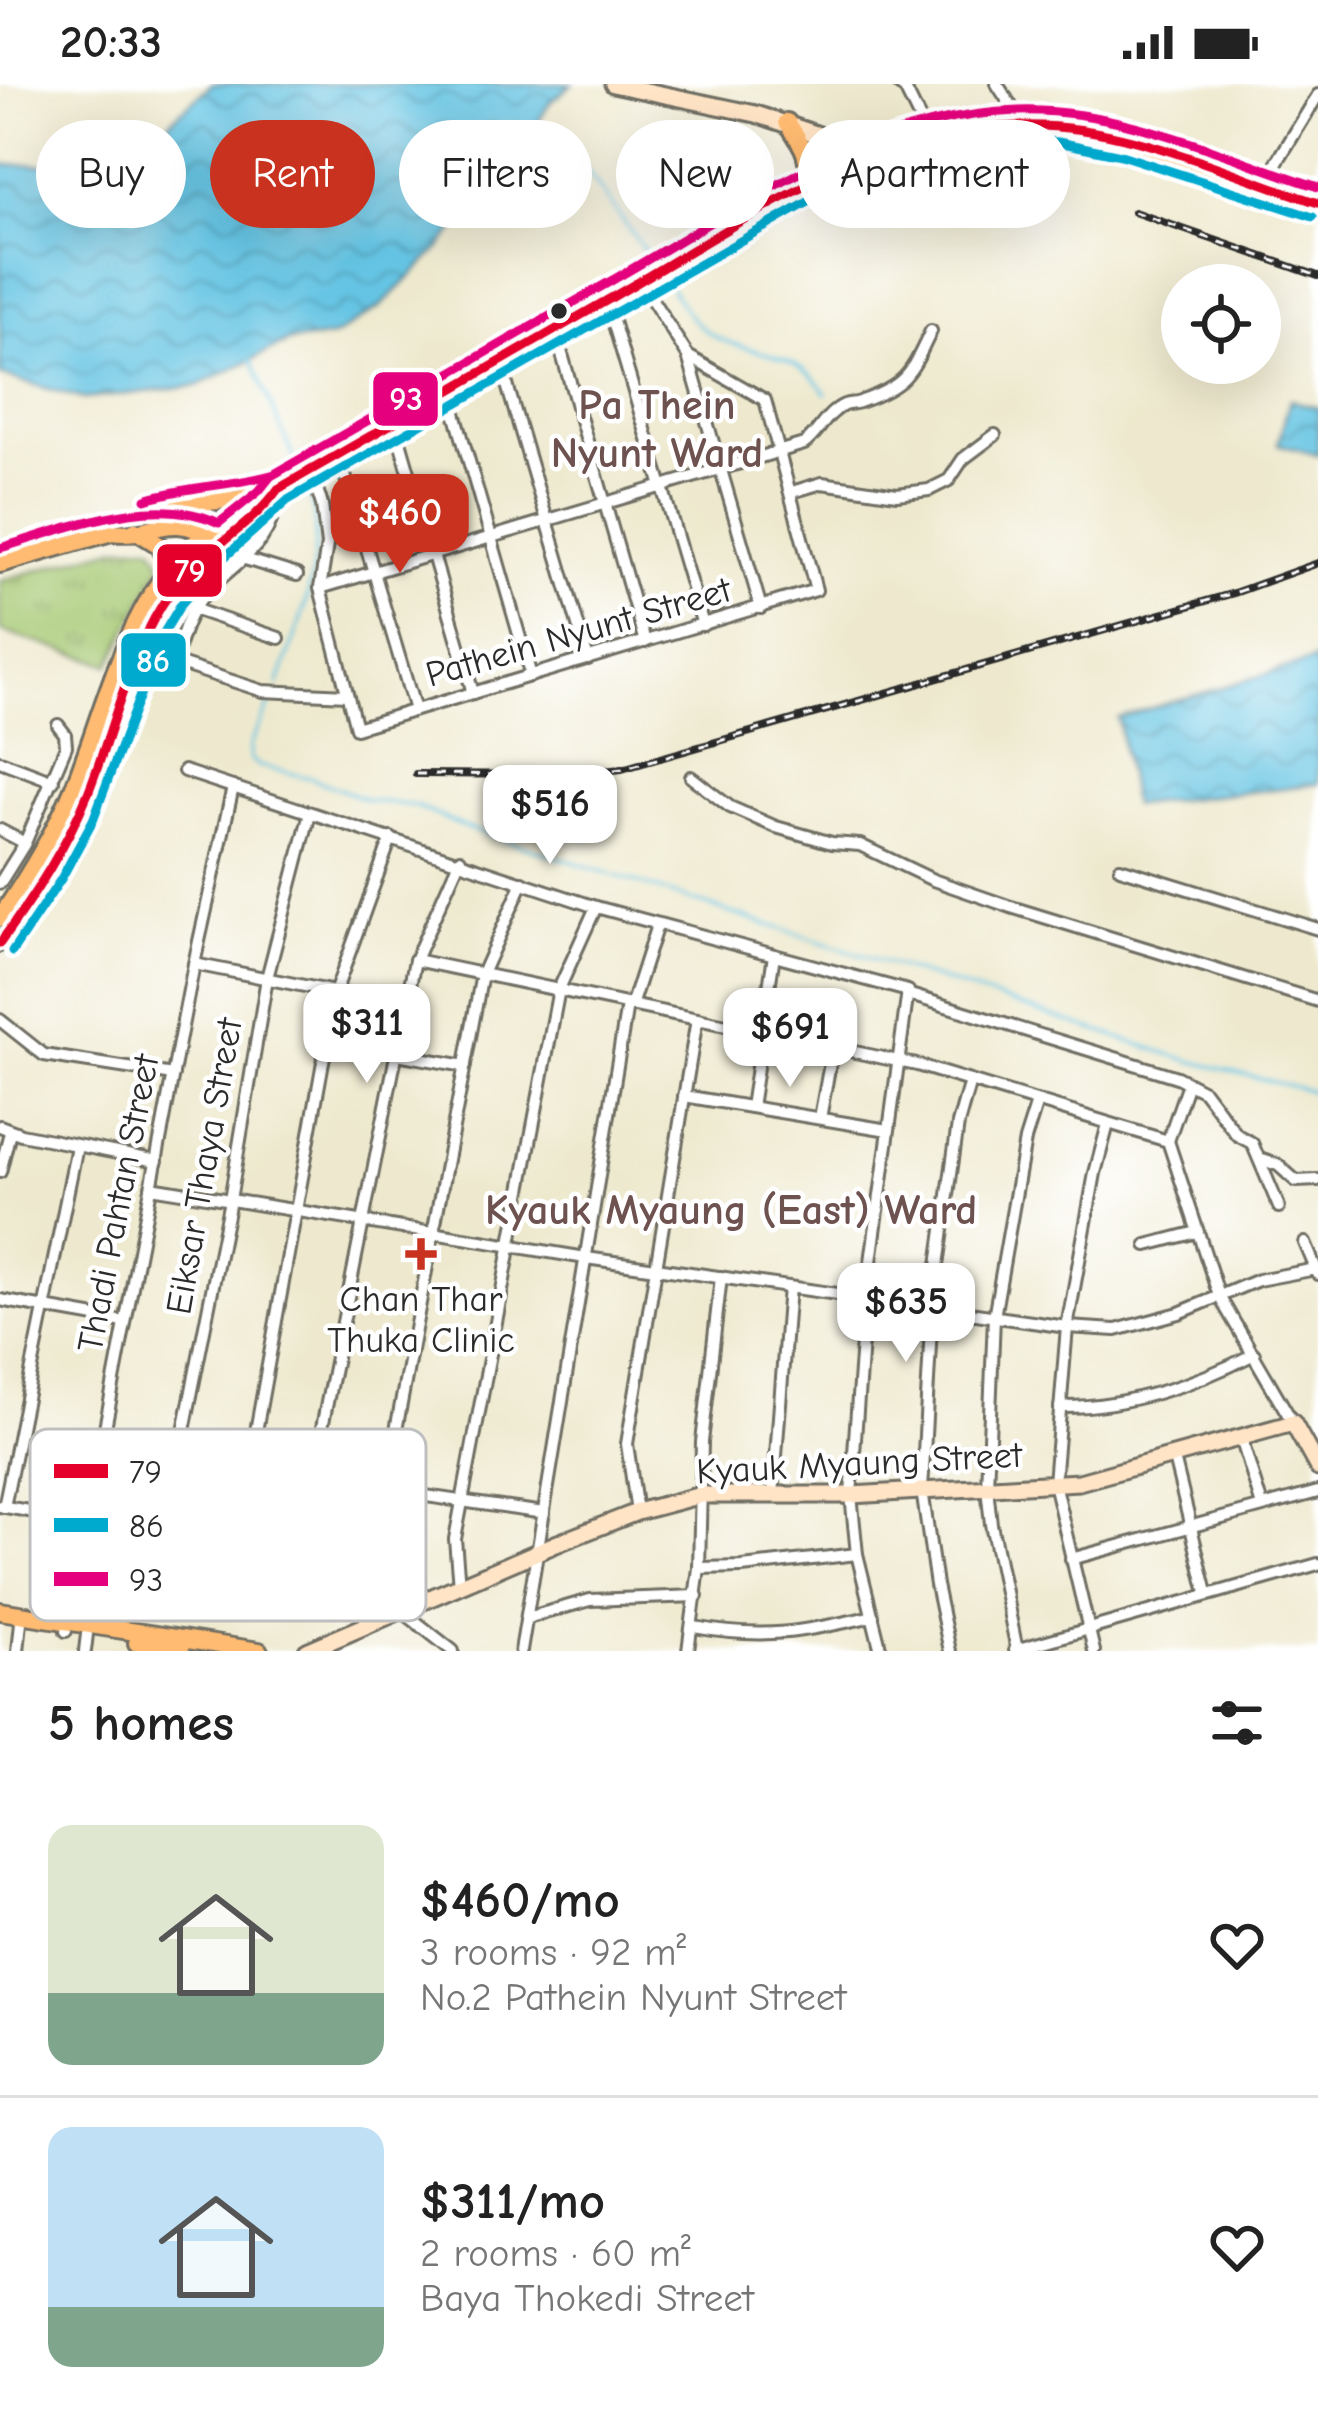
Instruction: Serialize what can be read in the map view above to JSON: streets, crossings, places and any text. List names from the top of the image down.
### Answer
{
  "streets": {
    "street": [
      "Pathein Nyunt Street",
      "Eiksar Thaya Street",
      "Thadi Pahtan Street",
      "Kyauk Myaung Street"
    ]
  },
  "districts": ["Pa Thein Nyunt Ward", "Kyauk Myaung (East) Ward"],
  "places": {
    "health": ["Chan Thar Thuka Clinic"]
  },
  "lines": ["transit line 93", "transit line 79", "transit line 86"],
  "legend": ["79", "86", "93"],
  "page": {
    "status": "20:33",
    "chip": [
      "Buy",
      "Rent",
      "Filters",
      "New",
      "Apartment"
    ],
    "price": [
      "$460",
      "$516",
      "$311",
      "$691",
      "$635"
    ],
    "heading": "5 homes",
    "list": [
      {
        "name": "$460/mo",
        "note": "3 rooms · 92 m² · No.2 Pathein Nyunt Street"
      },
      {
        "name": "$311/mo",
        "note": "2 rooms · 60 m² · Baya Thokedi Street"
      }
    ]
  }
}
